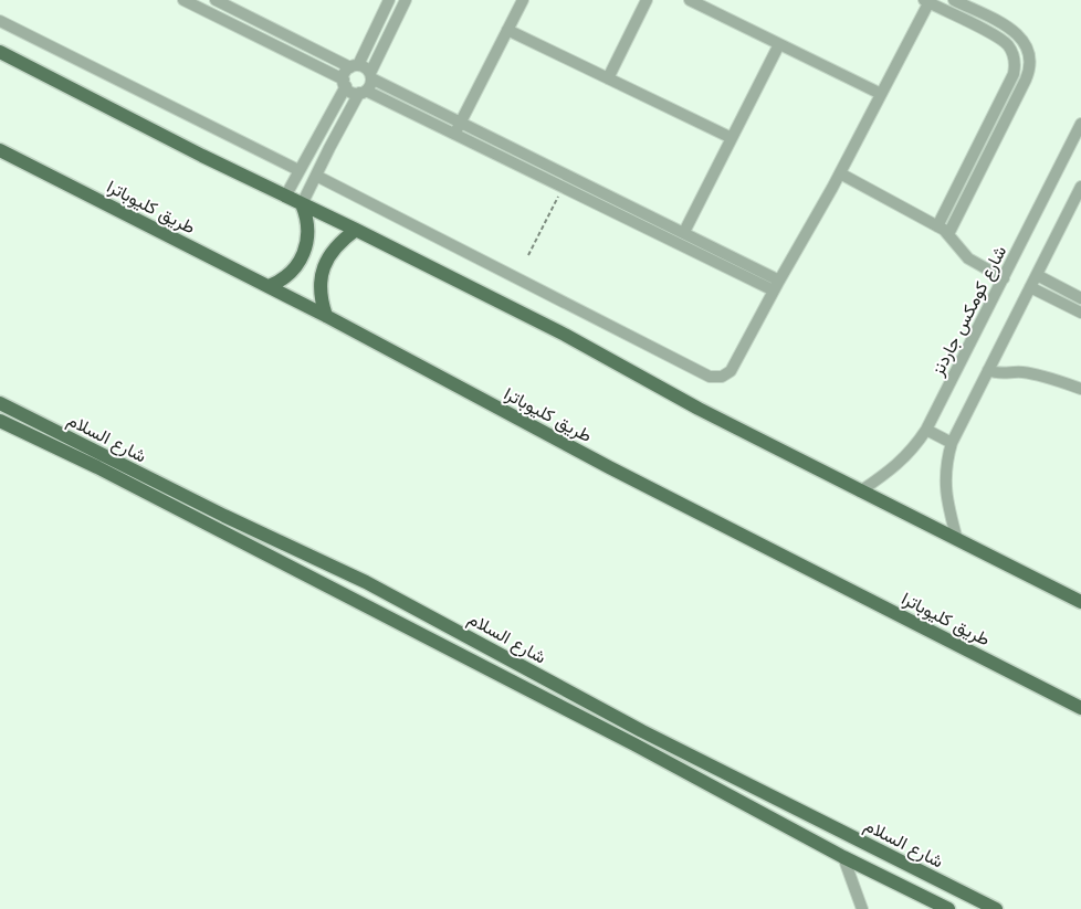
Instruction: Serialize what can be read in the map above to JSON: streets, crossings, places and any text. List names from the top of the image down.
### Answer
{
  "streets": {
    "main road": ["طريق كليوباترا", "شارع السلام"],
    "street": ["شارع كومكس جاردنز"]
  }
}
